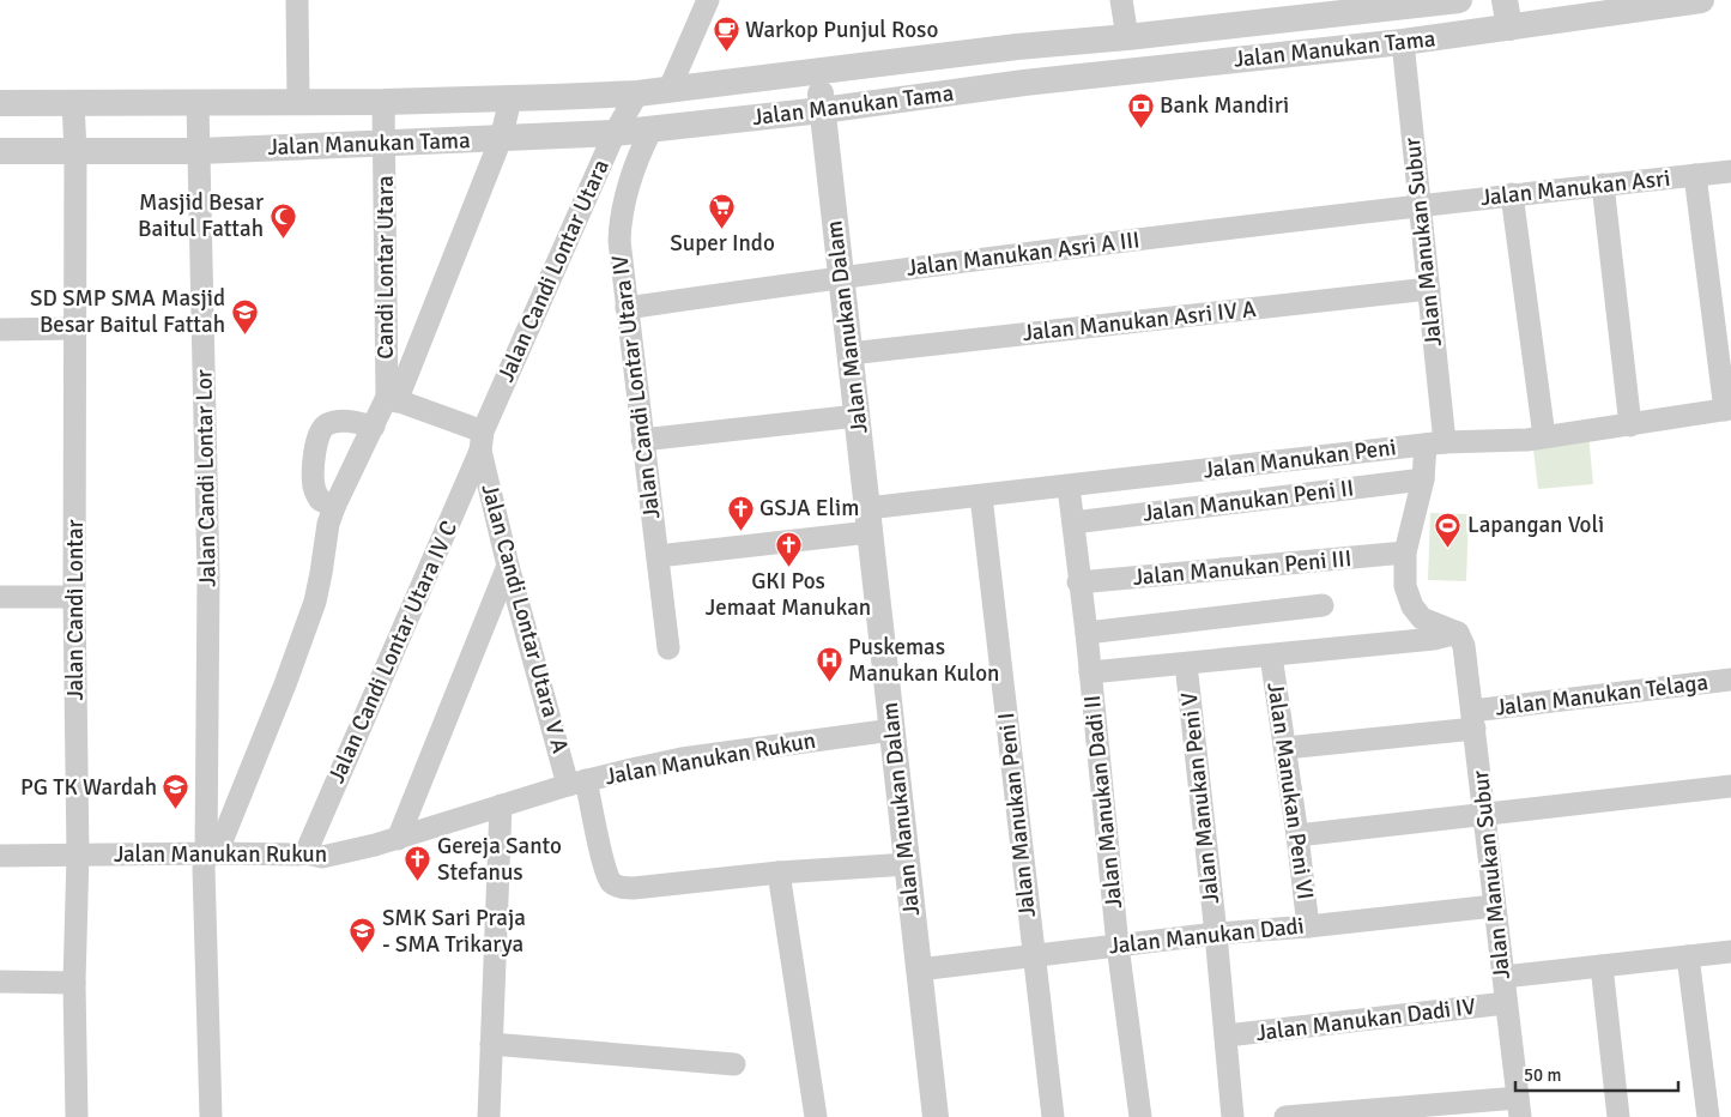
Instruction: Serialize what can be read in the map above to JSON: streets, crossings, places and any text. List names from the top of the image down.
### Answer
{
  "streets": {
    "street": [
      "Jalan Manukan Tama",
      "Jalan Manukan Asri",
      "Jalan Manukan Subur",
      "Jalan Manukan Asri A III",
      "Candi Lontar Utara",
      "Jalan Candi Lontar Utara",
      "Jalan Manukan Asri IV A",
      "Jalan Manukan Dalam",
      "Jalan Candi Lontar Utara IV",
      "Jalan Manukan Peni",
      "Jalan Candi Lontar Lor",
      "Jalan Manukan Peni II",
      "Jalan Manukan Peni III",
      "Jalan Candi Lontar",
      "Jalan Candi Lontar Utara V A",
      "Jalan Candi Lontar Utara IV C",
      "Jalan Manukan Telaga",
      "Jalan Manukan Rukun",
      "Jalan Manukan Peni VI",
      "Jalan Manukan Peni V",
      "Jalan Manukan Dadi II",
      "Jalan Manukan Peni I",
      "Jalan Manukan Dadi",
      "Jalan Manukan Dadi IV"
    ]
  },
  "crossings": [
    ["Jalan Manukan Tama", "Jalan Manukan Subur"],
    ["Jalan Manukan Tama", "Candi Lontar Utara"],
    ["Jalan Manukan Tama", "Jalan Candi Lontar Utara"],
    ["Jalan Manukan Tama", "Jalan Manukan Dalam"],
    ["Jalan Manukan Tama", "Jalan Candi Lontar Utara IV"],
    ["Jalan Manukan Tama", "Jalan Candi Lontar Lor"],
    ["Jalan Manukan Tama", "Jalan Candi Lontar"],
    ["Jalan Manukan Asri", "Jalan Manukan Subur"],
    ["Jalan Manukan Asri", "Jalan Manukan Asri A III"],
    ["Jalan Manukan Subur", "Jalan Manukan Asri A III"],
    ["Jalan Manukan Subur", "Jalan Manukan Asri IV A"],
    ["Jalan Manukan Subur", "Jalan Manukan Peni"],
    ["Jalan Manukan Subur", "Jalan Manukan Peni II"],
    ["Jalan Manukan Subur", "Jalan Manukan Peni III"],
    ["Jalan Manukan Subur", "Jalan Manukan Telaga"],
    ["Jalan Manukan Subur", "Jalan Manukan Dadi"],
    ["Jalan Manukan Subur", "Jalan Manukan Dadi IV"],
    ["Jalan Manukan Asri A III", "Jalan Manukan Dalam"],
    ["Jalan Manukan Asri A III", "Jalan Candi Lontar Utara IV"],
    ["Jalan Candi Lontar Utara", "Jalan Candi Lontar Utara V A"],
    ["Jalan Candi Lontar Utara", "Jalan Candi Lontar Utara IV C"],
    ["Jalan Manukan Asri IV A", "Jalan Manukan Dalam"],
    ["Jalan Manukan Dalam", "Jalan Manukan Peni"],
    ["Jalan Manukan Dalam", "Jalan Manukan Rukun"],
    ["Jalan Manukan Dalam", "Jalan Manukan Dadi"],
    ["Jalan Candi Lontar Utara IV", "Jalan Manukan Peni"],
    ["Jalan Manukan Peni", "Jalan Manukan Dadi II"],
    ["Jalan Manukan Peni", "Jalan Manukan Peni I"],
    ["Jalan Candi Lontar Lor", "Jalan Manukan Rukun"],
    ["Jalan Manukan Peni II", "Jalan Manukan Dadi II"],
    ["Jalan Manukan Peni III", "Jalan Manukan Dadi II"],
    ["Jalan Candi Lontar", "Jalan Manukan Rukun"],
    ["Jalan Candi Lontar Utara V A", "Jalan Candi Lontar Utara IV C"],
    ["Jalan Candi Lontar Utara V A", "Jalan Manukan Rukun"],
    ["Jalan Candi Lontar Utara IV C", "Jalan Manukan Rukun"],
    ["Jalan Manukan Telaga", "Jalan Manukan Peni VI"],
    ["Jalan Manukan Peni VI", "Jalan Manukan Dadi"],
    ["Jalan Manukan Peni V", "Jalan Manukan Dadi"],
    ["Jalan Manukan Peni V", "Jalan Manukan Dadi IV"],
    ["Jalan Manukan Dadi II", "Jalan Manukan Dadi"],
    ["Jalan Manukan Peni I", "Jalan Manukan Dadi"]
  ],
  "places": {
    "cafe": ["Warkop Punjul Roso"],
    "bank": ["Bank Mandiri"],
    "supermarket": ["Super Indo"],
    "mosque": ["Masjid Besar Baitul Fattah"],
    "school or university": ["SD SMP SMA Masjid Besar Baitul Fattah", "PG TK Wardah", "SMK Sari Praja - SMA Trikarya"],
    "church": ["GSJA Elim", "GKI Pos Jemaat Manukan", "Gereja Santo Stefanus"],
    "sports": ["Lapangan Voli"],
    "hospital": ["Puskemas Manukan Kulon"]
  },
  "scale_bar": "50 m"
}
